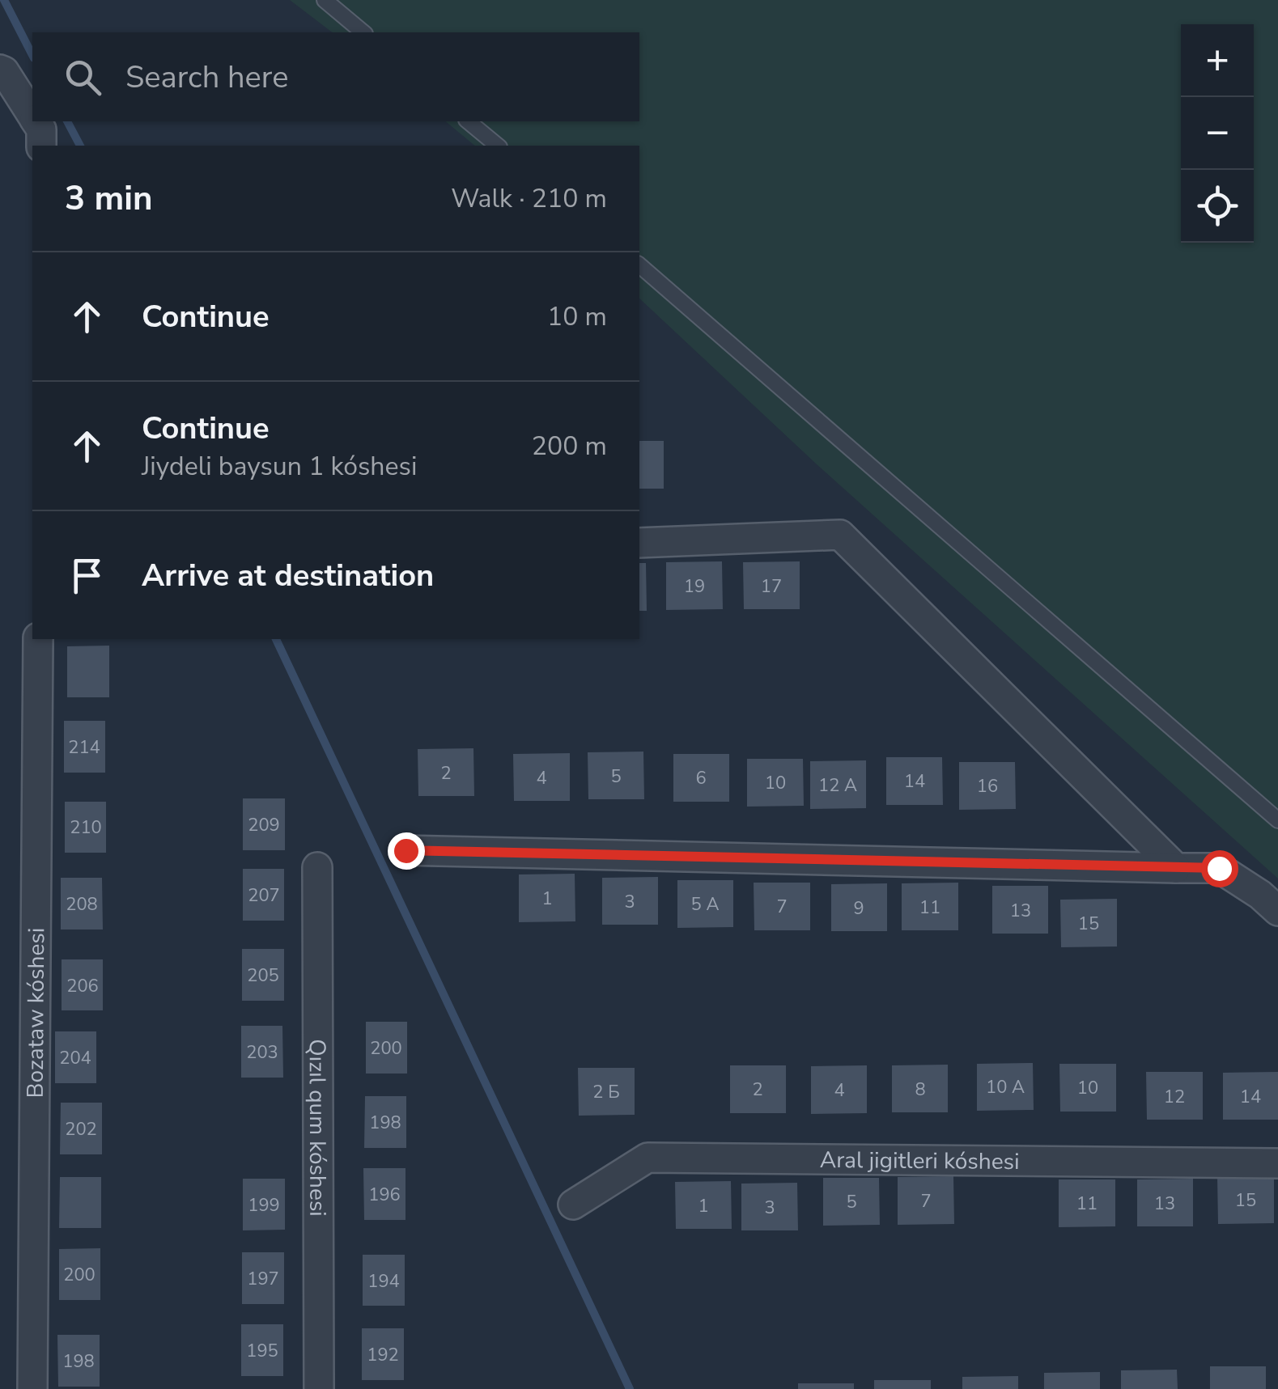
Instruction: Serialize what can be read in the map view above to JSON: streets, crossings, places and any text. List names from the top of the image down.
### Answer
{
  "streets": {
    "street": ["Bozataw kóshesi", "Qızıl qum kóshesi", "Aral jigitleri kóshesi"]
  },
  "house_numbers": [
    "19",
    "17",
    "214",
    "2",
    "5",
    "4",
    "6",
    "14",
    "10",
    "12 А",
    "16",
    "209",
    "210",
    "207",
    "1",
    "3",
    "208",
    "5 А",
    "7",
    "11",
    "9",
    "13",
    "15",
    "205",
    "206",
    "200",
    "203",
    "204",
    "10 А",
    "10",
    "2",
    "8",
    "4",
    "2 Б",
    "12",
    "14",
    "198",
    "202",
    "196",
    "15",
    "7",
    "5",
    "11",
    "13",
    "199",
    "1",
    "3",
    "200",
    "197",
    "194",
    "195",
    "192",
    "198"
  ],
  "page": {
    "map_buttons": ["+", "−"],
    "search": "Search here",
    "heading": ["3 min", "Walk · 210 m"],
    "list": [
      ["Continue", "10 m"],
      ["Continue", "Jiydeli baysun 1 kóshesi", "200 m"],
      "Arrive at destination"
    ]
  }
}
